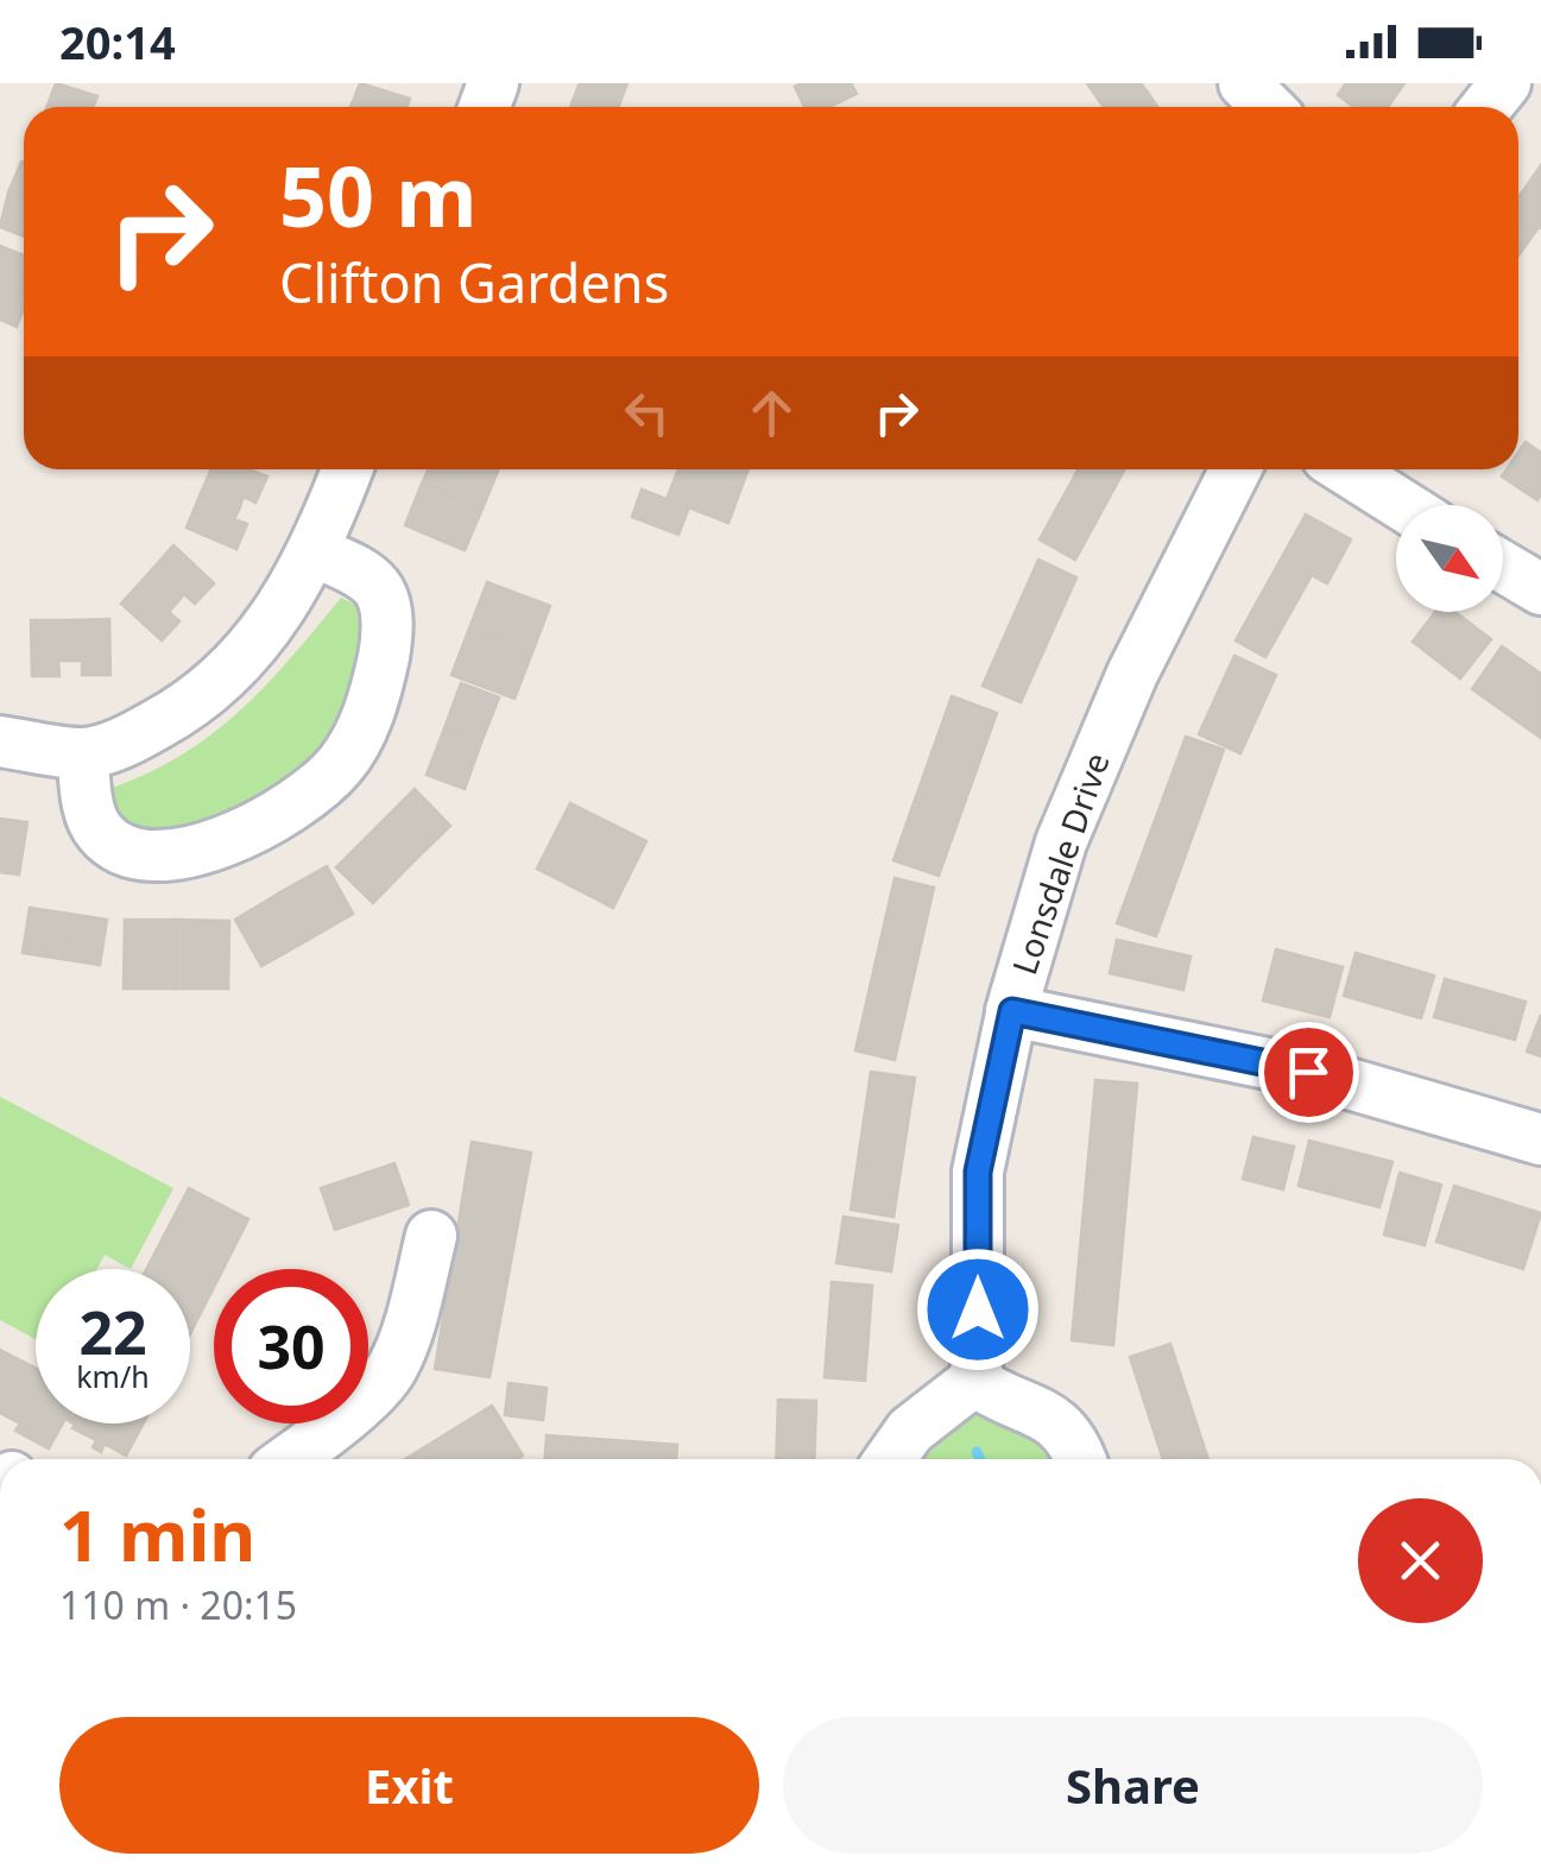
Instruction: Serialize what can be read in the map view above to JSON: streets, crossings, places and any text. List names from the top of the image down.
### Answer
{
  "streets": {
    "street": ["Lonsdale Drive"]
  },
  "north": "bottom right",
  "page": {
    "status": "20:14",
    "turn": ["50 m", "Clifton Gardens"],
    "speed": "22 km/h",
    "limit": "30",
    "heading": ["1 min", "110 m · 20:15"],
    "buttons": ["Exit", "Share"]
  }
}
